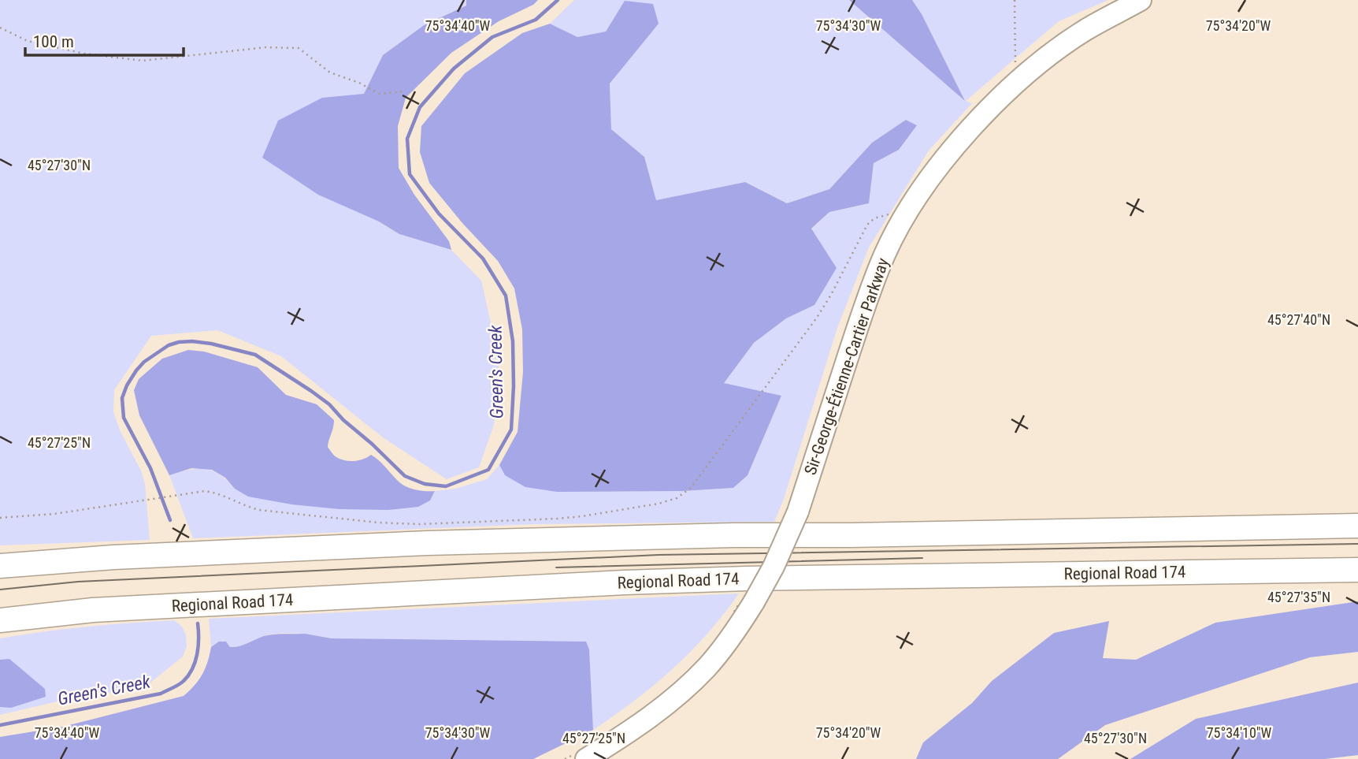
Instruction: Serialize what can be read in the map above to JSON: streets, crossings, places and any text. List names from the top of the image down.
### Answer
{
  "streets": {
    "highway": ["Regional Road 174"],
    "main road": ["Sir-George-Étienne-Cartier Parkway"]
  },
  "water": ["Green's Creek"],
  "scale_bar": "100 m",
  "coordinates": [
    "75°34'40\"W",
    "75°34'30\"W",
    "75°34'20\"W",
    "45°27'30\"N",
    "45°27'40\"N",
    "45°27'25\"N",
    "45°27'35\"N",
    "75°34'10\"W"
  ]
}
